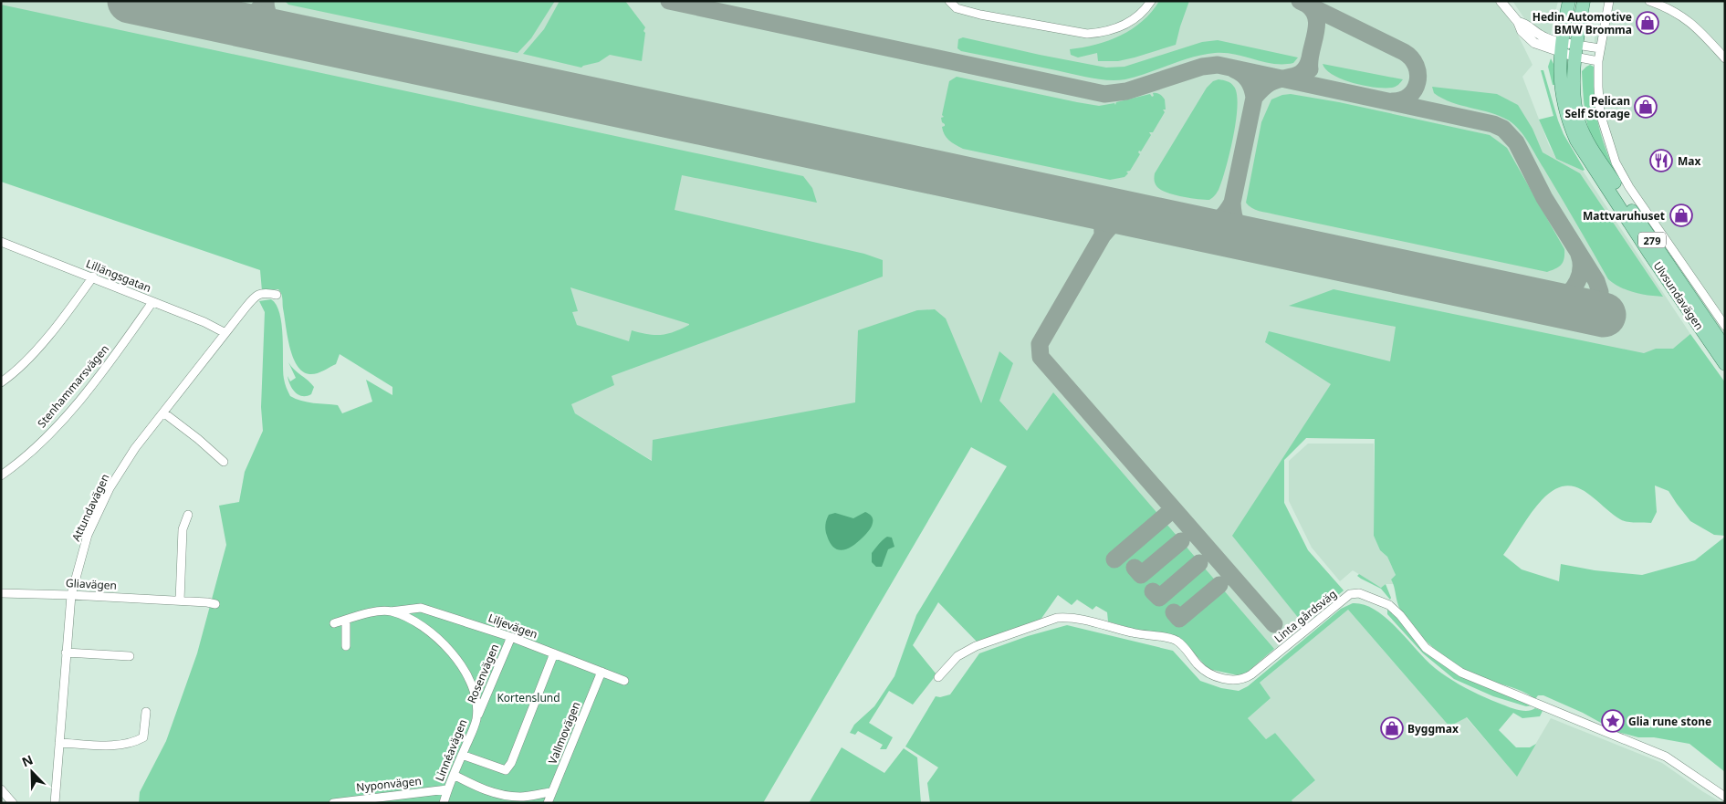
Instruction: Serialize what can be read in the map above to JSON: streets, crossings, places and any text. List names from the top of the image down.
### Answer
{
  "streets": {
    "main road": ["279", "Ulvsundavägen"],
    "street": [
      "Lillängsgatan",
      "Stenhammarsvägen",
      "Attundavägen",
      "Gliavägen",
      "Linta gårdsväg",
      "Liljevägen",
      "Rosenvägen",
      "Vallmovägen",
      "Linnéavägen",
      "Nyponvägen"
    ]
  },
  "crossings": [
    ["Lillängsgatan", "Stenhammarsvägen"],
    ["Lillängsgatan", "Attundavägen"],
    ["Attundavägen", "Gliavägen"],
    ["Liljevägen", "Rosenvägen"],
    ["Liljevägen", "Vallmovägen"],
    ["Liljevägen", "Linnéavägen"],
    ["Rosenvägen", "Linnéavägen"],
    ["Linnéavägen", "Nyponvägen"]
  ],
  "parks": ["Kortenslund"],
  "places": {
    "shop": [
      "Hedin Automotive BMW Bromma",
      "Pelican Self Storage",
      "Mattvaruhuset",
      "Byggmax"
    ],
    "restaurant": ["Max"],
    "place": ["Glia rune stone"]
  },
  "north": "top left"
}
